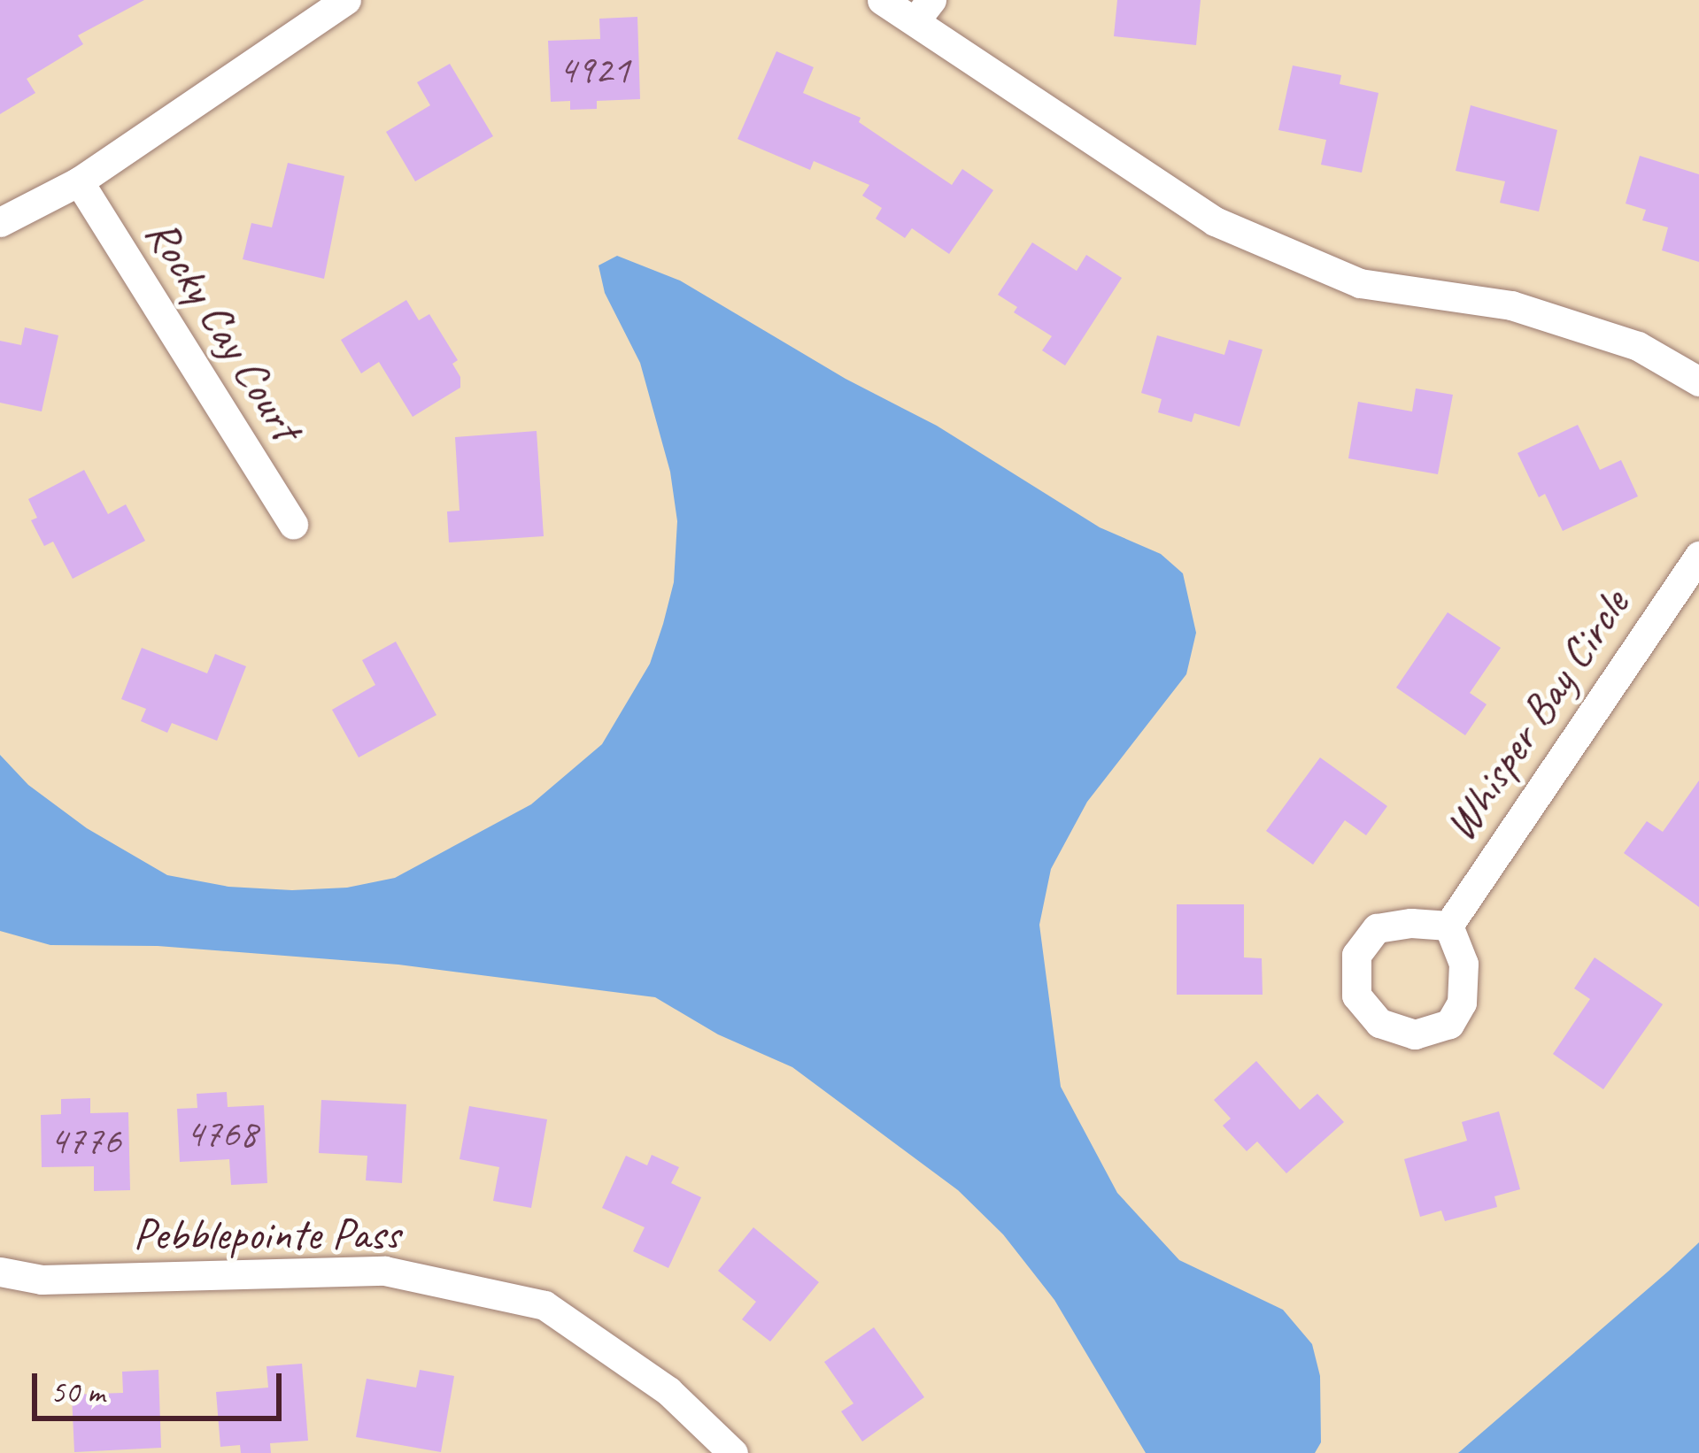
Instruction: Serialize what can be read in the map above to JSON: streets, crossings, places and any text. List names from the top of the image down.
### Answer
{
  "streets": {
    "street": ["Rocky Cay Court", "Whisper Bay Circle", "Pebblepointe Pass"]
  },
  "house_numbers": ["4921", "4768", "4776"],
  "scale_bar": "50 m"
}
